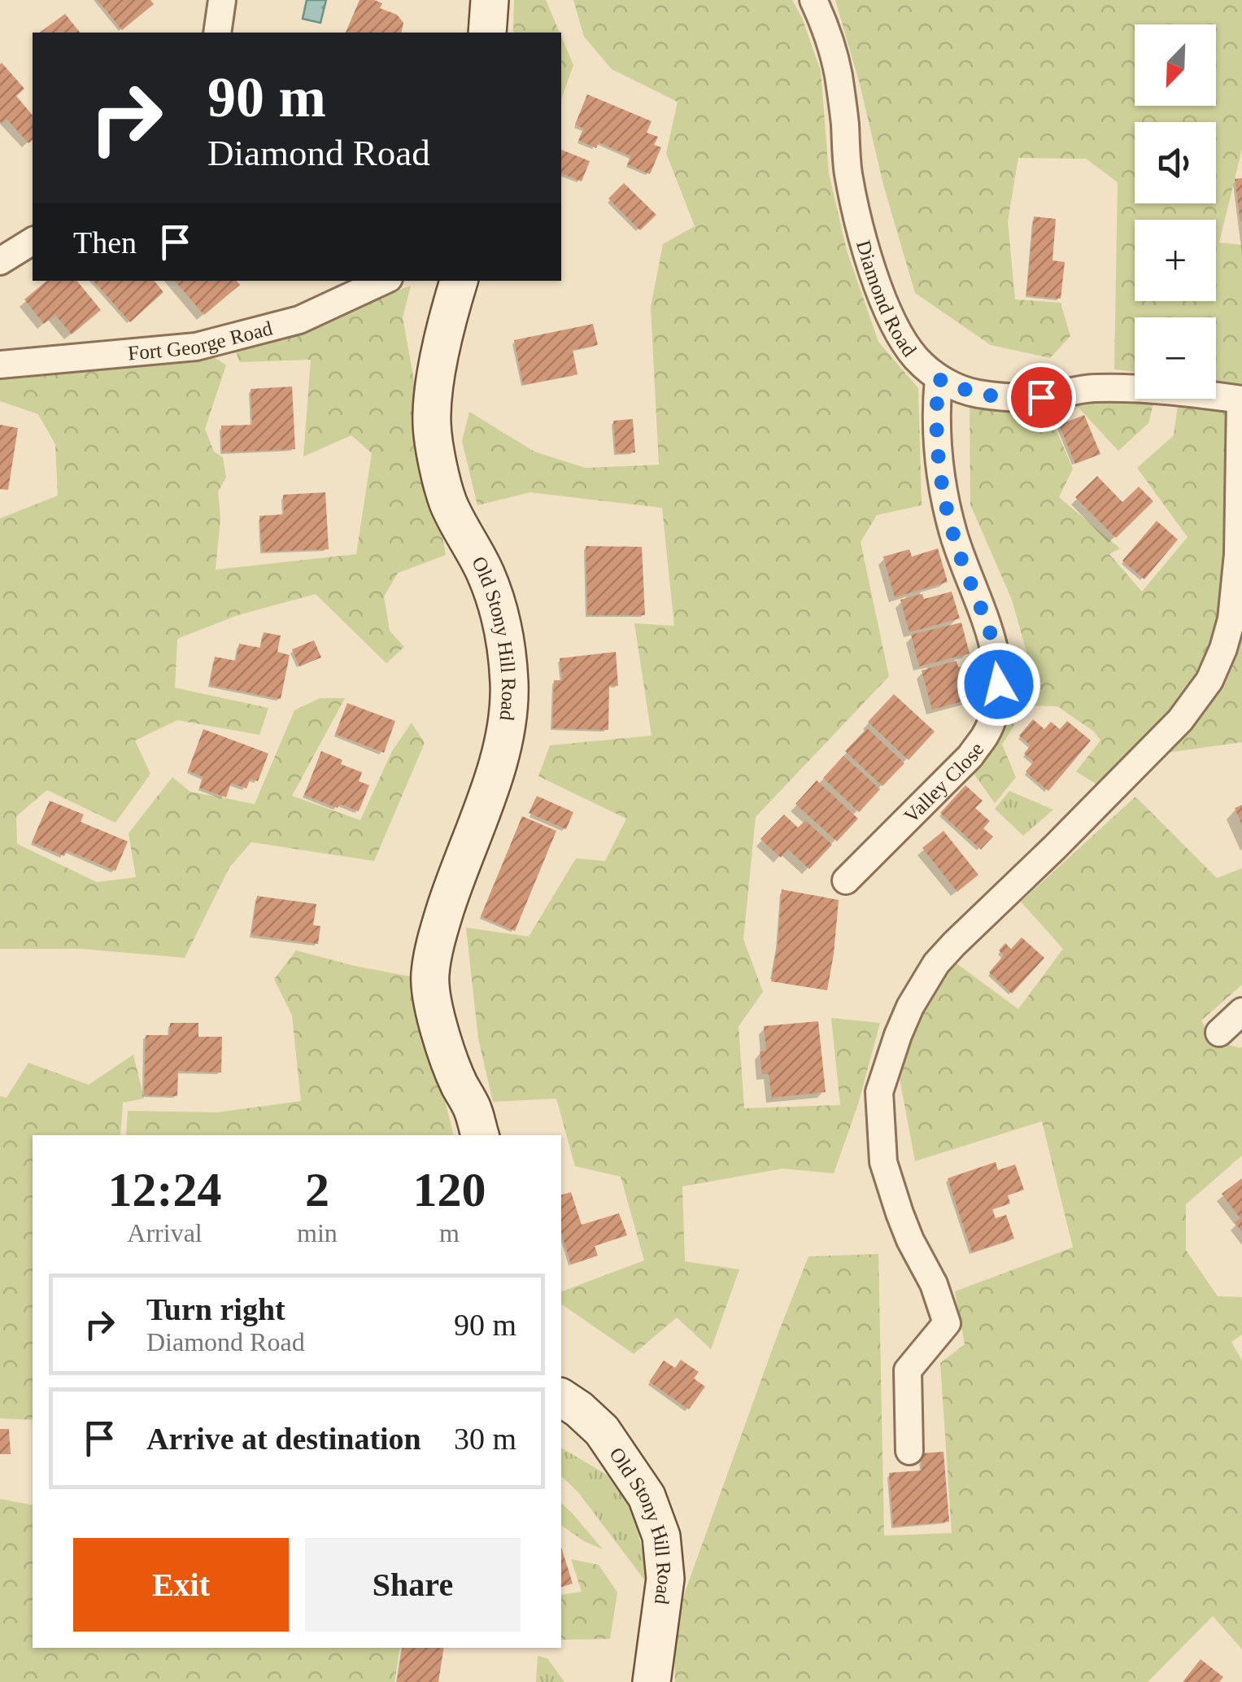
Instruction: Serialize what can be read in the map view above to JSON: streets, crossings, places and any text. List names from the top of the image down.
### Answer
{
  "streets": {
    "street": [
      "Diamond Road",
      "Fort George Road",
      "Old Stony Hill Road",
      "Valley Close"
    ]
  },
  "crossings": [
    ["Diamond Road", "Valley Close"]
  ],
  "north": "bottom left",
  "page": {
    "map_buttons": ["+", "−"],
    "turn": ["90 m", "Diamond Road"],
    "then": "Then",
    "eta": [
      "12:24",
      "Arrival",
      "2",
      "min",
      "120",
      "m"
    ],
    "list": [
      {
        "name": "Turn right",
        "note": "Diamond Road",
        "value": "90 m"
      },
      {
        "name": "Arrive at destination",
        "value": "30 m"
      }
    ],
    "buttons": ["Exit", "Share"]
  }
}
